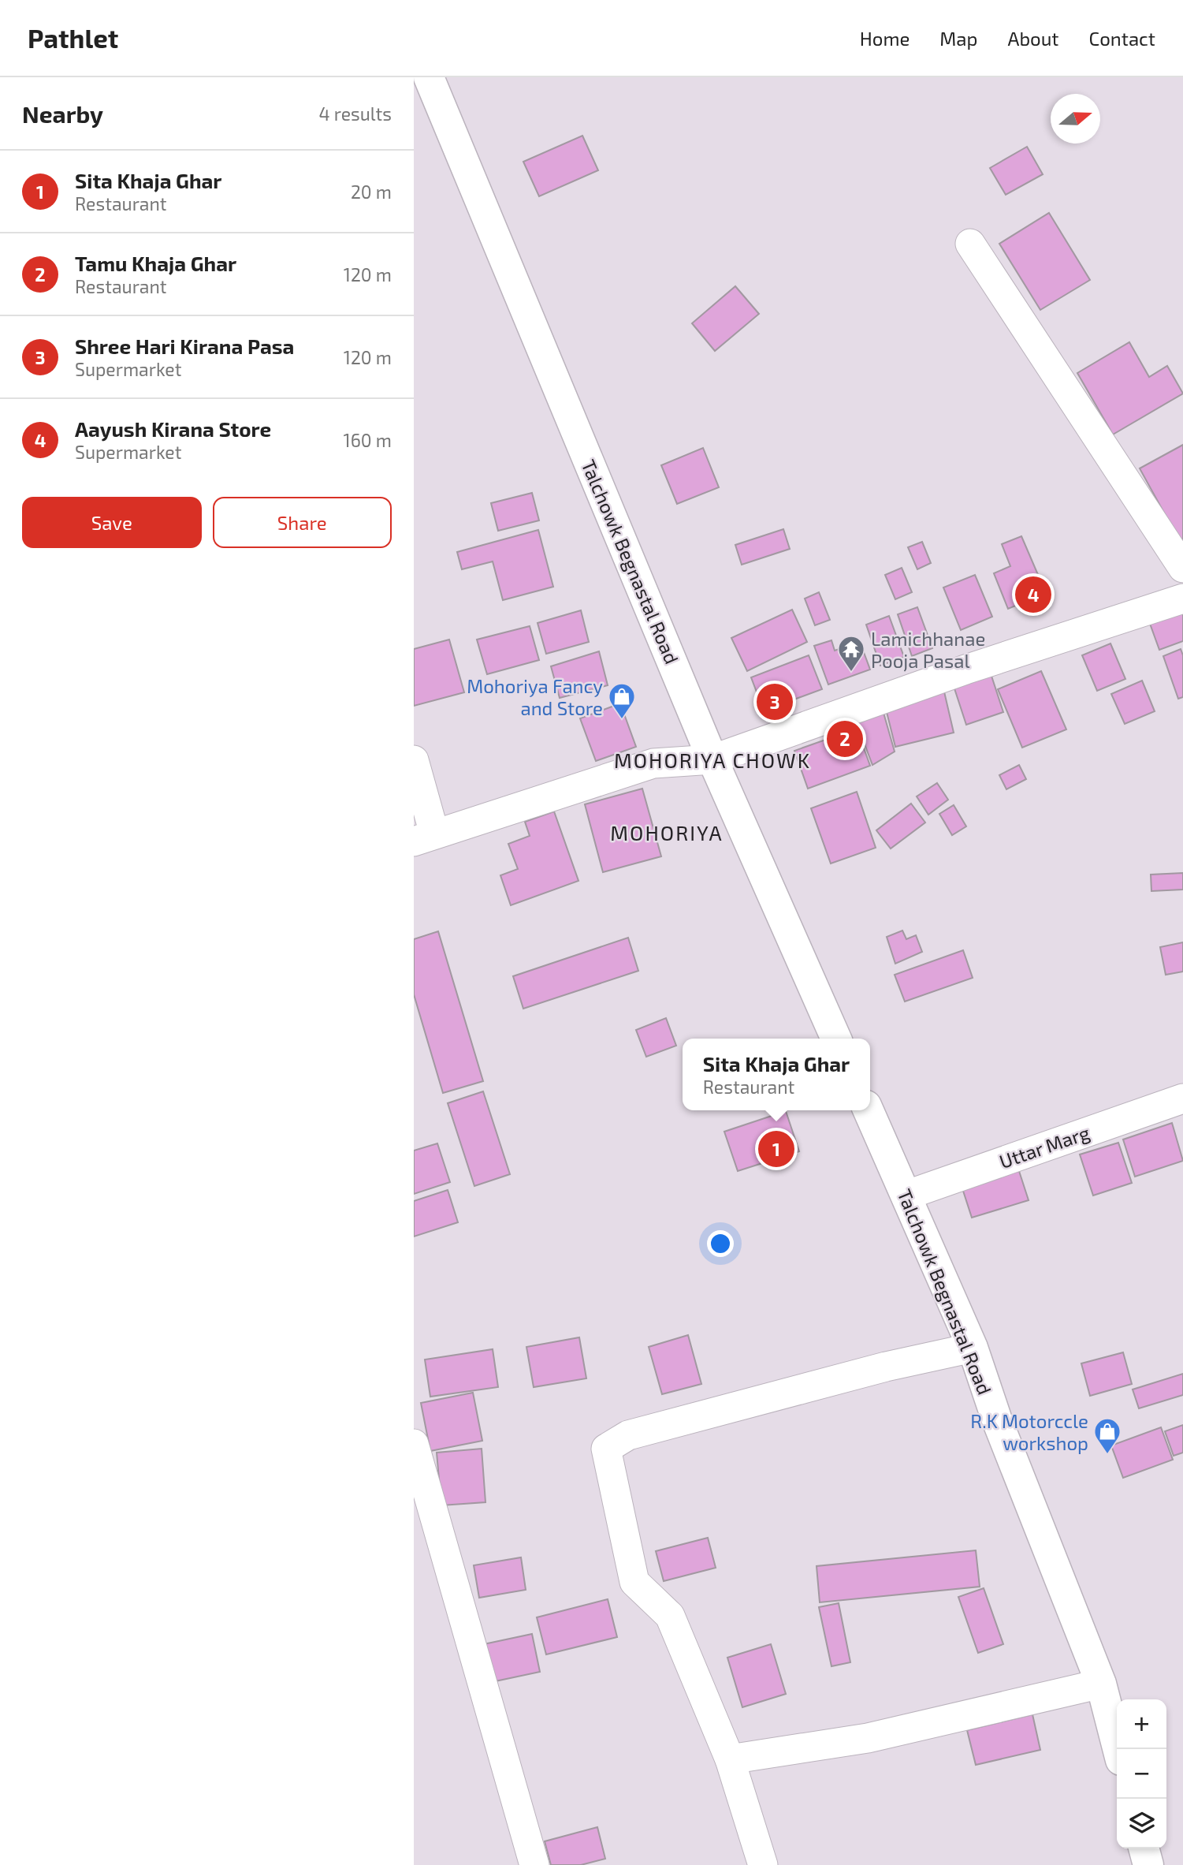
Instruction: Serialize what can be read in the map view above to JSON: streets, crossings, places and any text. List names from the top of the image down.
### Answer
{
  "streets": {
    "main road": ["Talchowk Begnastal Road"],
    "street": ["Uttar Marg"]
  },
  "crossings": [
    ["Talchowk Begnastal Road", "Uttar Marg"]
  ],
  "districts": ["MOHORIYA CHOWK", "MOHORIYA"],
  "places": {
    "temple": ["Lamichhanae Pooja Pasal"],
    "shop": ["Mohoriya Fancy and Store", "R.K Motorccle workshop"]
  },
  "north": "right",
  "page": {
    "header": "Pathlet",
    "nav": [
      "Home",
      "Map",
      "About",
      "Contact"
    ],
    "heading": ["Nearby", "4 results"],
    "list": [
      {
        "mark": "1",
        "name": "Sita Khaja Ghar",
        "note": "Restaurant",
        "value": "20 m"
      },
      {
        "mark": "2",
        "name": "Tamu Khaja Ghar",
        "note": "Restaurant",
        "value": "120 m"
      },
      {
        "mark": "3",
        "name": "Shree Hari Kirana Pasa",
        "note": "Supermarket",
        "value": "120 m"
      },
      {
        "mark": "4",
        "name": "Aayush Kirana Store",
        "note": "Supermarket",
        "value": "160 m"
      }
    ],
    "buttons": ["Save", "Share"],
    "pins": [
      "4",
      "3",
      "2",
      "1"
    ],
    "popup": ["Sita Khaja Ghar", "Restaurant"],
    "map_buttons": ["+", "−"]
  }
}
